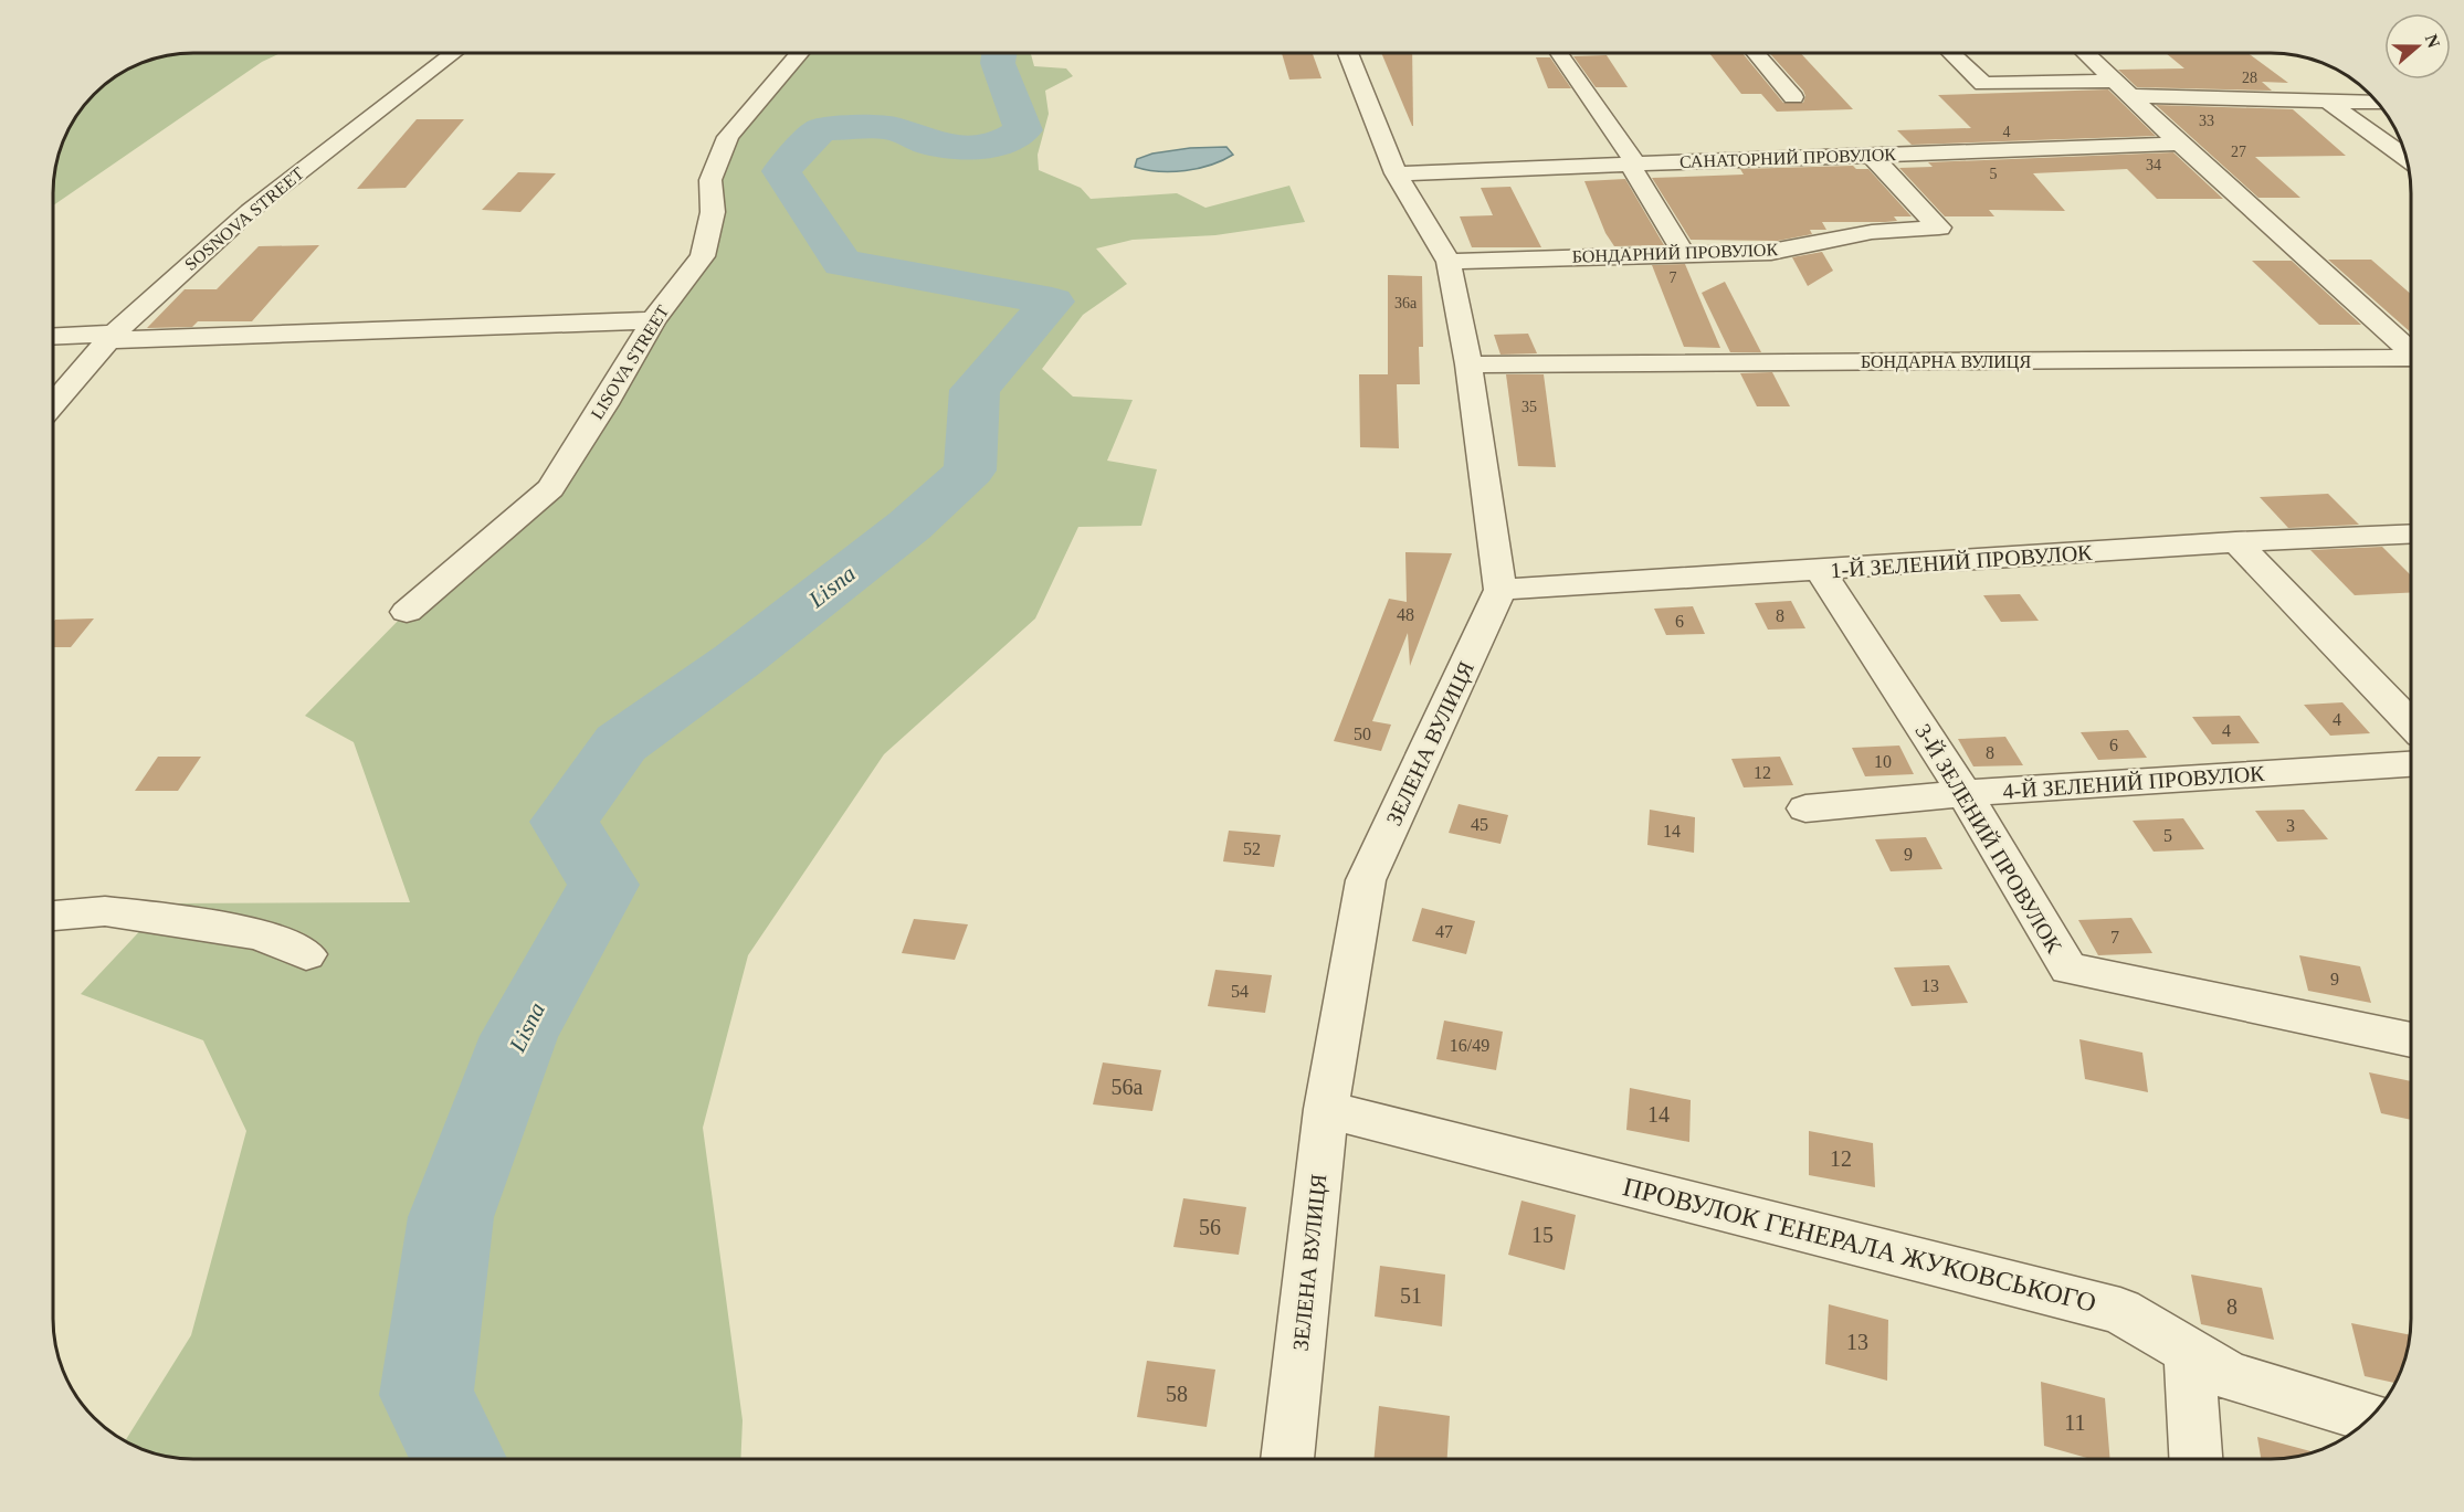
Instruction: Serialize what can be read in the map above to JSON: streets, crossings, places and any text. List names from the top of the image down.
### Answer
{
  "streets": {
    "street": [
      "САНАТОРНИЙ ПРОВУЛОК",
      "SOSNOVA STREET",
      "БОНДАРНИЙ ПРОВУЛОК",
      "БОНДАРНА ВУЛИЦЯ",
      "LISOVA STREET",
      "1-Й ЗЕЛЕНИЙ ПРОВУЛОК",
      "ЗЕЛЕНА ВУЛИЦЯ",
      "4-Й ЗЕЛЕНИЙ ПРОВУЛОК",
      "3-Й ЗЕЛЕНИЙ ПРОВУЛОК",
      "ПРОВУЛОК ГЕНЕРАЛА ЖУКОВСЬКОГО"
    ]
  },
  "crossings": [
    ["САНАТОРНИЙ ПРОВУЛОК", "БОНДАРНИЙ ПРОВУЛОК"],
    ["1-Й ЗЕЛЕНИЙ ПРОВУЛОК", "ЗЕЛЕНА ВУЛИЦЯ"],
    ["1-Й ЗЕЛЕНИЙ ПРОВУЛОК", "3-Й ЗЕЛЕНИЙ ПРОВУЛОК"],
    ["ЗЕЛЕНА ВУЛИЦЯ", "ПРОВУЛОК ГЕНЕРАЛА ЖУКОВСЬКОГО"],
    ["4-Й ЗЕЛЕНИЙ ПРОВУЛОК", "3-Й ЗЕЛЕНИЙ ПРОВУЛОК"]
  ],
  "water": ["Lisna"],
  "house_numbers": [
    "28",
    "33",
    "4",
    "27",
    "34",
    "5",
    "7",
    "36а",
    "35",
    "48",
    "8",
    "6",
    "4",
    "4",
    "50",
    "6",
    "8",
    "10",
    "12",
    "45",
    "3",
    "14",
    "5",
    "52",
    "9",
    "47",
    "7",
    "9",
    "13",
    "54",
    "16/49",
    "56а",
    "14",
    "12",
    "56",
    "15",
    "51",
    "8",
    "13",
    "58",
    "11"
  ],
  "north": "right"
}
